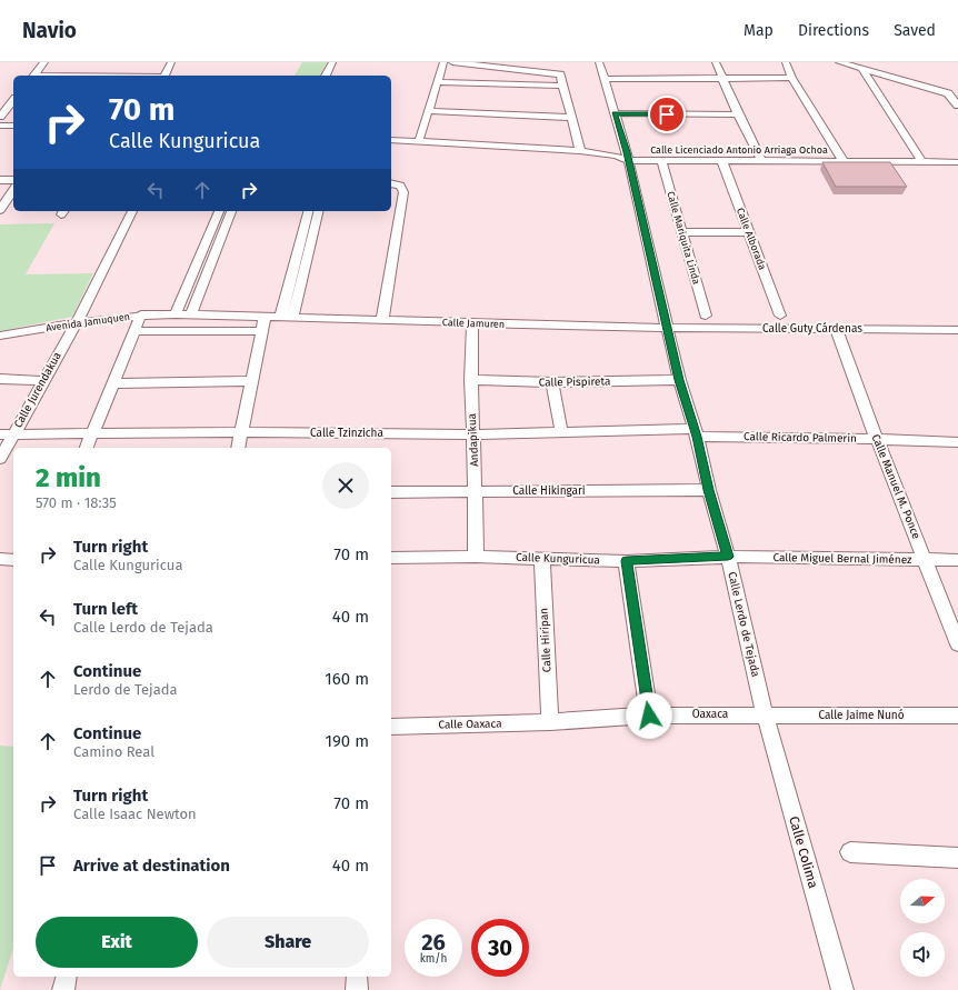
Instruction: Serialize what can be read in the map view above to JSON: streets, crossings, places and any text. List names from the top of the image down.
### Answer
{
  "streets": {
    "street": [
      "Calle Licenciado Antonio Arriaga Ochoa",
      "Calle Mariquita Linda",
      "Calle Alborada",
      "Avenida Jamuquen",
      "Calle Jamuren",
      "Calle Guty Cárdenas",
      "Calle Pispireta",
      "Calle Jurendakua",
      "Calle Tzinzicha",
      "Calle Ricardo Palmerin",
      "Andapikua",
      "Calle Manuel M. Ponce",
      "Calle Hikingari",
      "Calle Kunguricua",
      "Calle Miguel Bernal Jiménez",
      "Calle Lerdo de Tejada",
      "Calle Hiripan",
      "Oaxaca",
      "Calle Jaime Nunó",
      "Calle Oaxaca",
      "Calle Colima"
    ]
  },
  "crossings": [
    ["Calle Licenciado Antonio Arriaga Ochoa", "Calle Mariquita Linda"],
    ["Calle Licenciado Antonio Arriaga Ochoa", "Calle Alborada"],
    ["Calle Licenciado Antonio Arriaga Ochoa", "Calle Lerdo de Tejada"],
    ["Avenida Jamuquen", "Calle Jamuren"],
    ["Avenida Jamuquen", "Calle Jurendakua"],
    ["Calle Jamuren", "Calle Guty Cárdenas"],
    ["Calle Jamuren", "Andapikua"],
    ["Calle Jamuren", "Calle Lerdo de Tejada"],
    ["Calle Guty Cárdenas", "Calle Manuel M. Ponce"],
    ["Calle Guty Cárdenas", "Calle Lerdo de Tejada"],
    ["Calle Pispireta", "Andapikua"],
    ["Calle Pispireta", "Calle Lerdo de Tejada"],
    ["Calle Jurendakua", "Calle Tzinzicha"],
    ["Calle Tzinzicha", "Calle Ricardo Palmerin"],
    ["Calle Tzinzicha", "Andapikua"],
    ["Calle Tzinzicha", "Calle Lerdo de Tejada"],
    ["Calle Ricardo Palmerin", "Calle Manuel M. Ponce"],
    ["Calle Ricardo Palmerin", "Calle Lerdo de Tejada"],
    ["Andapikua", "Calle Hikingari"],
    ["Andapikua", "Calle Kunguricua"],
    ["Calle Manuel M. Ponce", "Calle Miguel Bernal Jiménez"],
    ["Calle Hikingari", "Calle Lerdo de Tejada"],
    ["Calle Kunguricua", "Calle Miguel Bernal Jiménez"],
    ["Calle Kunguricua", "Calle Lerdo de Tejada"],
    ["Calle Kunguricua", "Calle Hiripan"],
    ["Calle Miguel Bernal Jiménez", "Calle Lerdo de Tejada"],
    ["Calle Lerdo de Tejada", "Oaxaca"],
    ["Calle Lerdo de Tejada", "Calle Jaime Nunó"],
    ["Calle Lerdo de Tejada", "Calle Colima"],
    ["Calle Hiripan", "Oaxaca"],
    ["Calle Hiripan", "Calle Oaxaca"],
    ["Oaxaca", "Calle Jaime Nunó"],
    ["Oaxaca", "Calle Oaxaca"],
    ["Oaxaca", "Calle Colima"],
    ["Calle Jaime Nunó", "Calle Colima"]
  ],
  "north": "right",
  "page": {
    "header": "Navio",
    "nav": ["Map", "Directions", "Saved"],
    "turn": ["70 m", "Calle Kunguricua"],
    "heading": ["2 min", "570 m · 18:35"],
    "list": [
      {
        "name": "Turn right",
        "note": "Calle Kunguricua",
        "value": "70 m"
      },
      {
        "name": "Turn left",
        "note": "Calle Lerdo de Tejada",
        "value": "40 m"
      },
      {
        "name": "Continue",
        "note": "Lerdo de Tejada",
        "value": "160 m"
      },
      {
        "name": "Continue",
        "note": "Camino Real",
        "value": "190 m"
      },
      {
        "name": "Turn right",
        "note": "Calle Isaac Newton",
        "value": "70 m"
      },
      {
        "name": "Arrive at destination",
        "value": "40 m"
      }
    ],
    "buttons": ["Exit", "Share"],
    "speed": "26 km/h",
    "limit": "30"
  }
}
